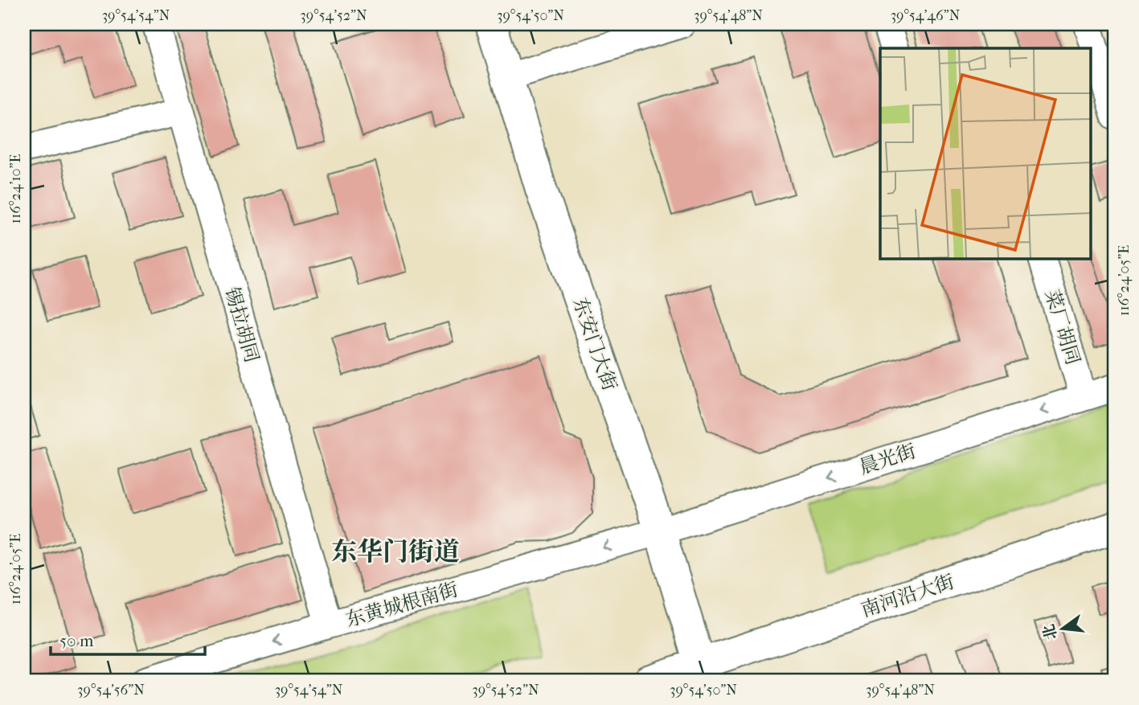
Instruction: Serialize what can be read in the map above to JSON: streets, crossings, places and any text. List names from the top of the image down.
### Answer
{
  "streets": {
    "main road": ["东安门大街", "南河沿大街"],
    "street": [
      "锡拉胡同",
      "菜厂胡同",
      "晨光街",
      "东黄城根南街"
    ]
  },
  "crossings": [
    ["锡拉胡同", "东黄城根南街"],
    ["菜厂胡同", "晨光街"],
    ["东安门大街", "晨光街"],
    ["东安门大街", "南河沿大街"],
    ["东安门大街", "东黄城根南街"],
    ["晨光街", "东黄城根南街"]
  ],
  "one_way": ["晨光街", "东黄城根南街"],
  "districts": ["东华门街道"],
  "scale_bar": "50 m",
  "north": "left",
  "coordinates": [
    "39°54'54\"N",
    "39°54'52\"N",
    "39°54'50\"N",
    "39°54'48\"N",
    "39°54'46\"N",
    "116°24'10\"E",
    "116°24'05\"E",
    "39°54'56\"N"
  ]
}
